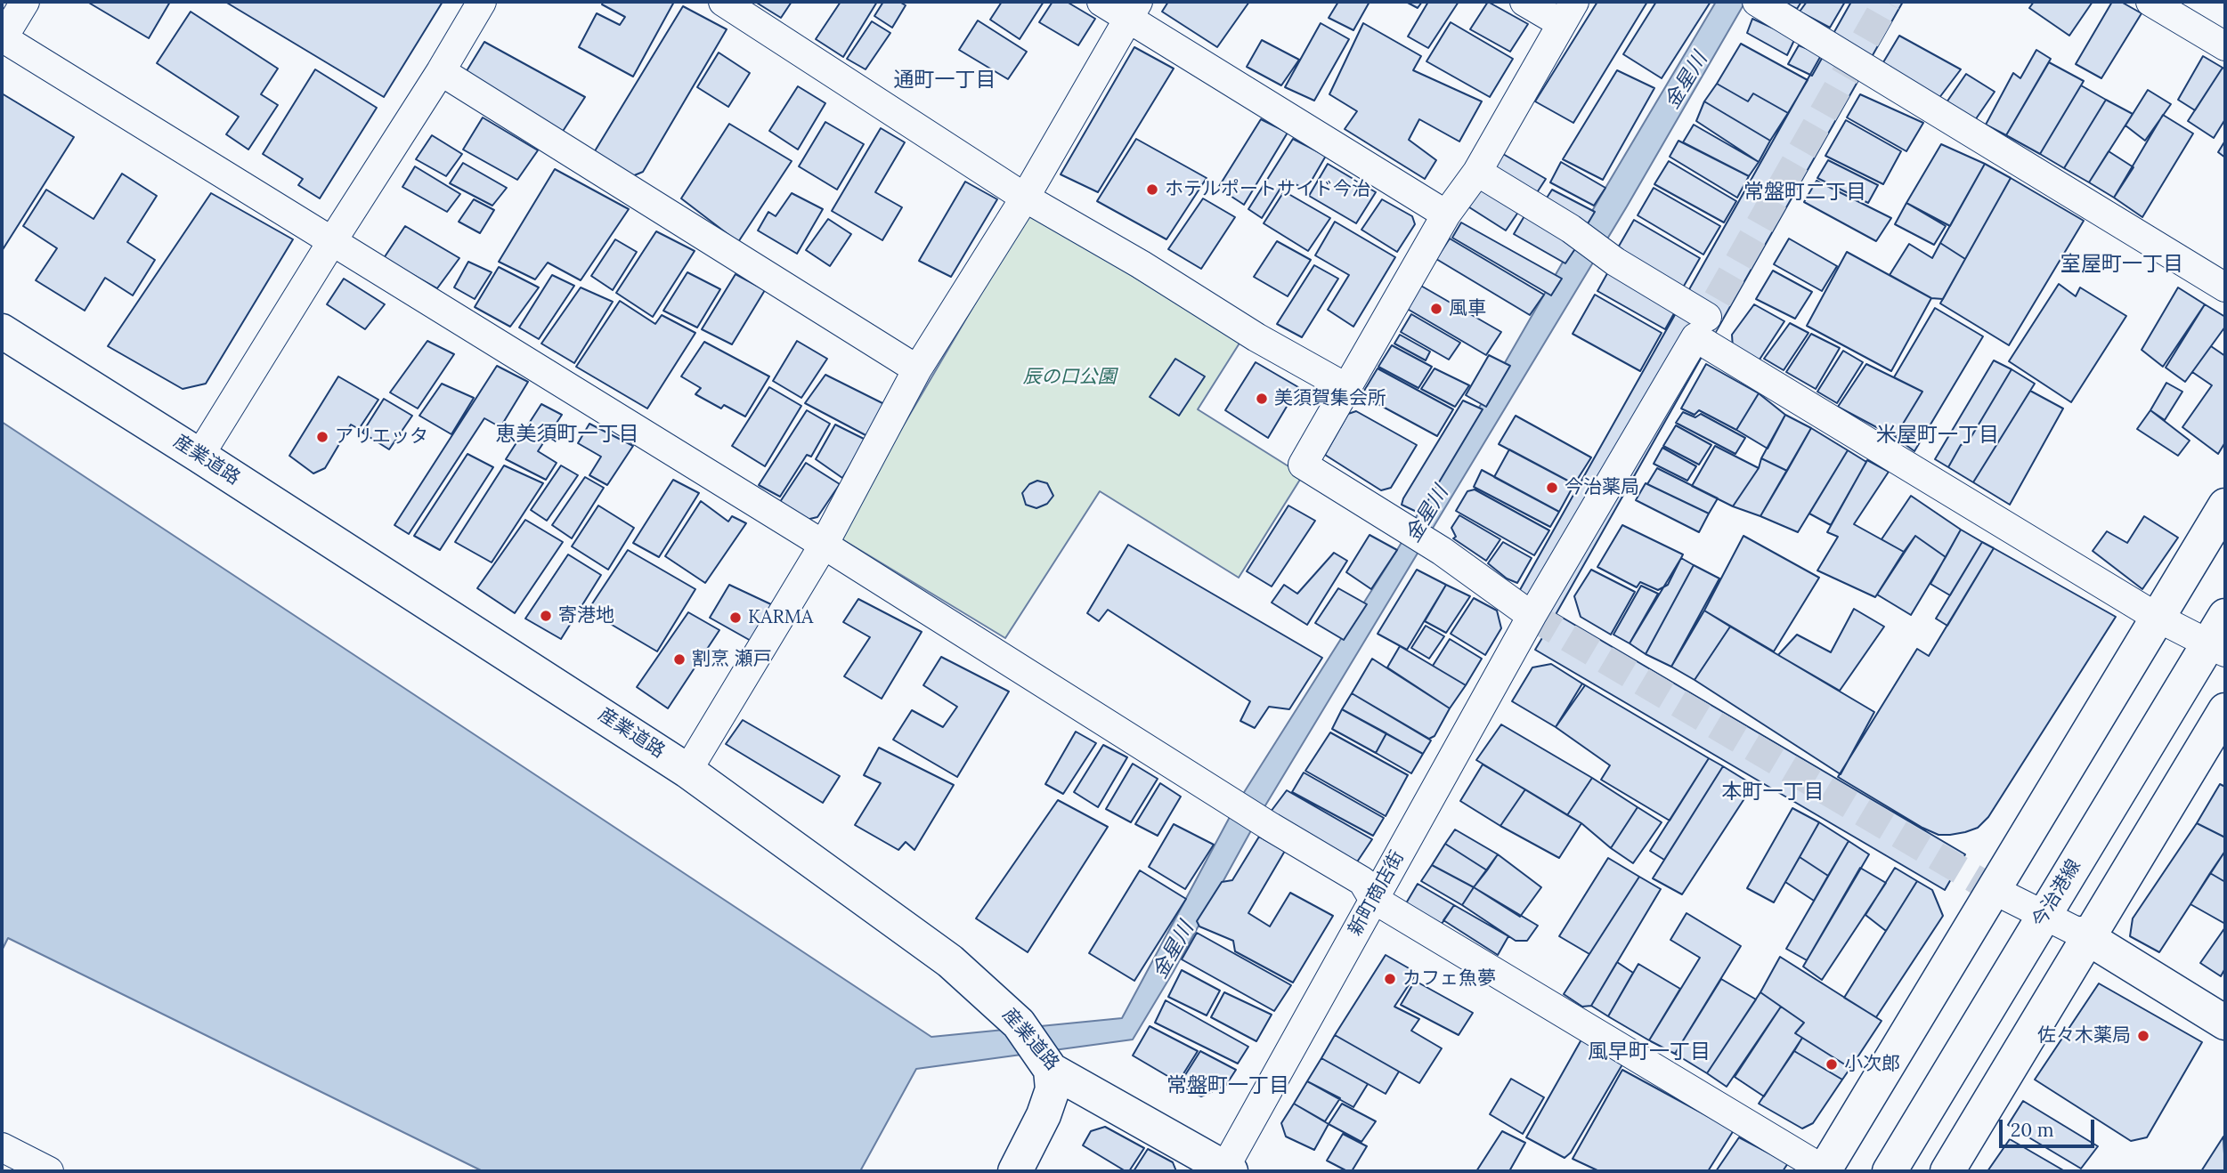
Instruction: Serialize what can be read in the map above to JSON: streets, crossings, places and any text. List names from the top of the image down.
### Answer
{
  "streets": {
    "main road": ["産業道路", "今治港線"],
    "street": ["新町商店街"]
  },
  "crossings": [
    ["産業道路", "新町商店街"]
  ],
  "districts": [
    "通町一丁目",
    "常盤町二丁目",
    "室屋町一丁目",
    "恵美須町一丁目",
    "米屋町一丁目",
    "本町一丁目",
    "風早町一丁目",
    "常盤町一丁目"
  ],
  "water": ["金星川"],
  "parks": ["辰の口公園"],
  "places": [
    "ホテルポートサイド今治",
    "風車",
    "美須賀集会所",
    "アリエッタ",
    "今治薬局",
    "寄港地",
    "KARMA",
    "割烹 瀬戸",
    "カフェ魚夢",
    "佐々木薬局",
    "小次郎"
  ],
  "scale_bar": "20 m"
}
